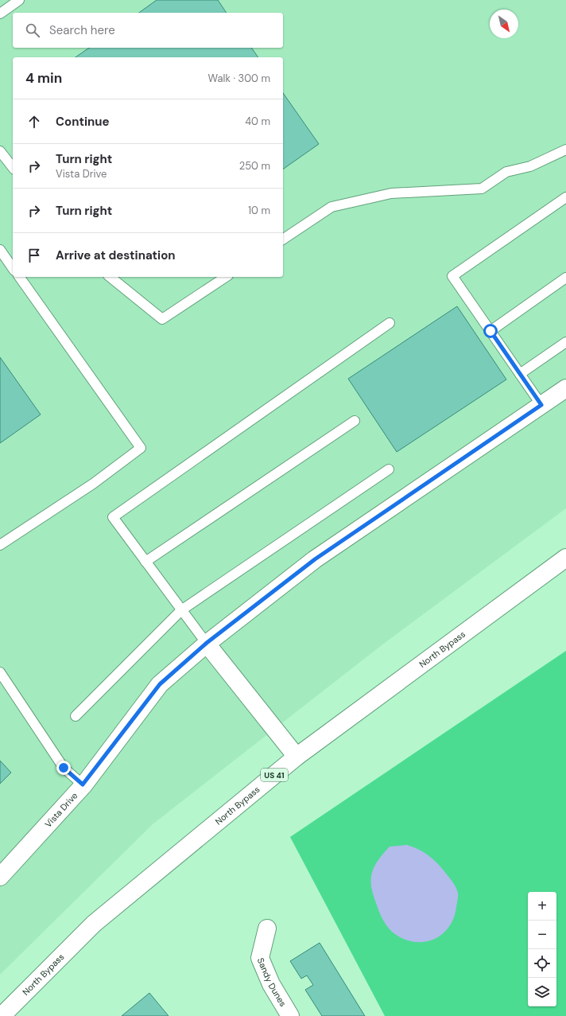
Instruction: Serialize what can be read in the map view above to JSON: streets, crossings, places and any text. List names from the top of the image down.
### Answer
{
  "streets": {
    "main road": [
      "North Bypass",
      "US 41",
      "Vista Drive",
      "Sandy Dunes"
    ]
  },
  "north": "bottom right",
  "page": {
    "search": "Search here",
    "heading": ["4 min", "Walk · 300 m"],
    "list": [
      ["Continue", "40 m"],
      ["Turn right", "Vista Drive", "250 m"],
      ["Turn right", "10 m"],
      "Arrive at destination"
    ],
    "map_buttons": ["+", "−"]
  }
}
